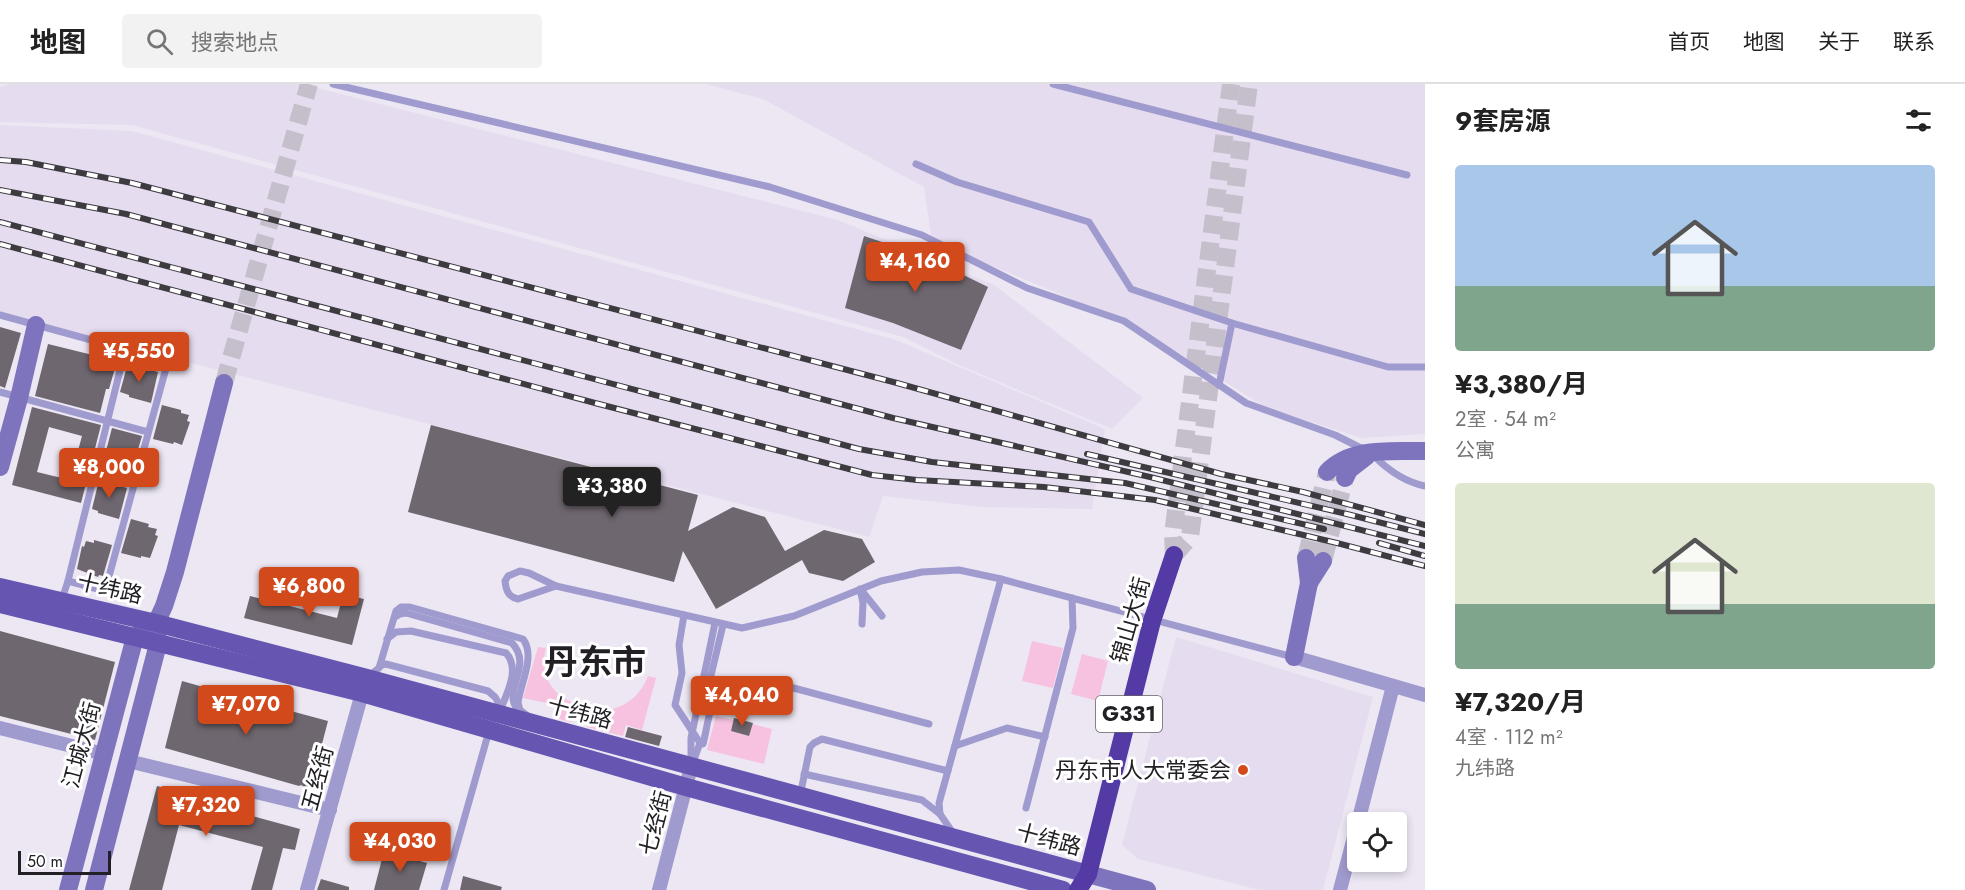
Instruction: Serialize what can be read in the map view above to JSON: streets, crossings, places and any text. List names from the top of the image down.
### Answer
{
  "streets": {
    "highway": ["锦山大街", "G331"],
    "main road": ["十纬路", "江城大街"],
    "street": ["五经街", "七经街"]
  },
  "crossings": [
    ["十纬路", "锦山大街"],
    ["十纬路", "江城大街"],
    ["十纬路", "五经街"],
    ["十纬路", "七经街"]
  ],
  "districts": ["丹东市"],
  "places": ["丹东市人大常委会"],
  "scale_bar": "50 m",
  "page": {
    "header": "地图",
    "search": "搜索地点",
    "nav": [
      "首页",
      "地图",
      "关于",
      "联系"
    ],
    "heading": "9套房源",
    "list": [
      {
        "name": "¥3,380/月",
        "note": "2室 · 54 m² · 公寓"
      },
      {
        "name": "¥7,320/月",
        "note": "4室 · 112 m² · 九纬路"
      }
    ],
    "price": [
      "¥4,160",
      "¥5,550",
      "¥8,000",
      "¥3,380",
      "¥6,800",
      "¥4,040",
      "¥7,070",
      "¥7,320",
      "¥4,030"
    ],
    "scale": "50 m"
  }
}
